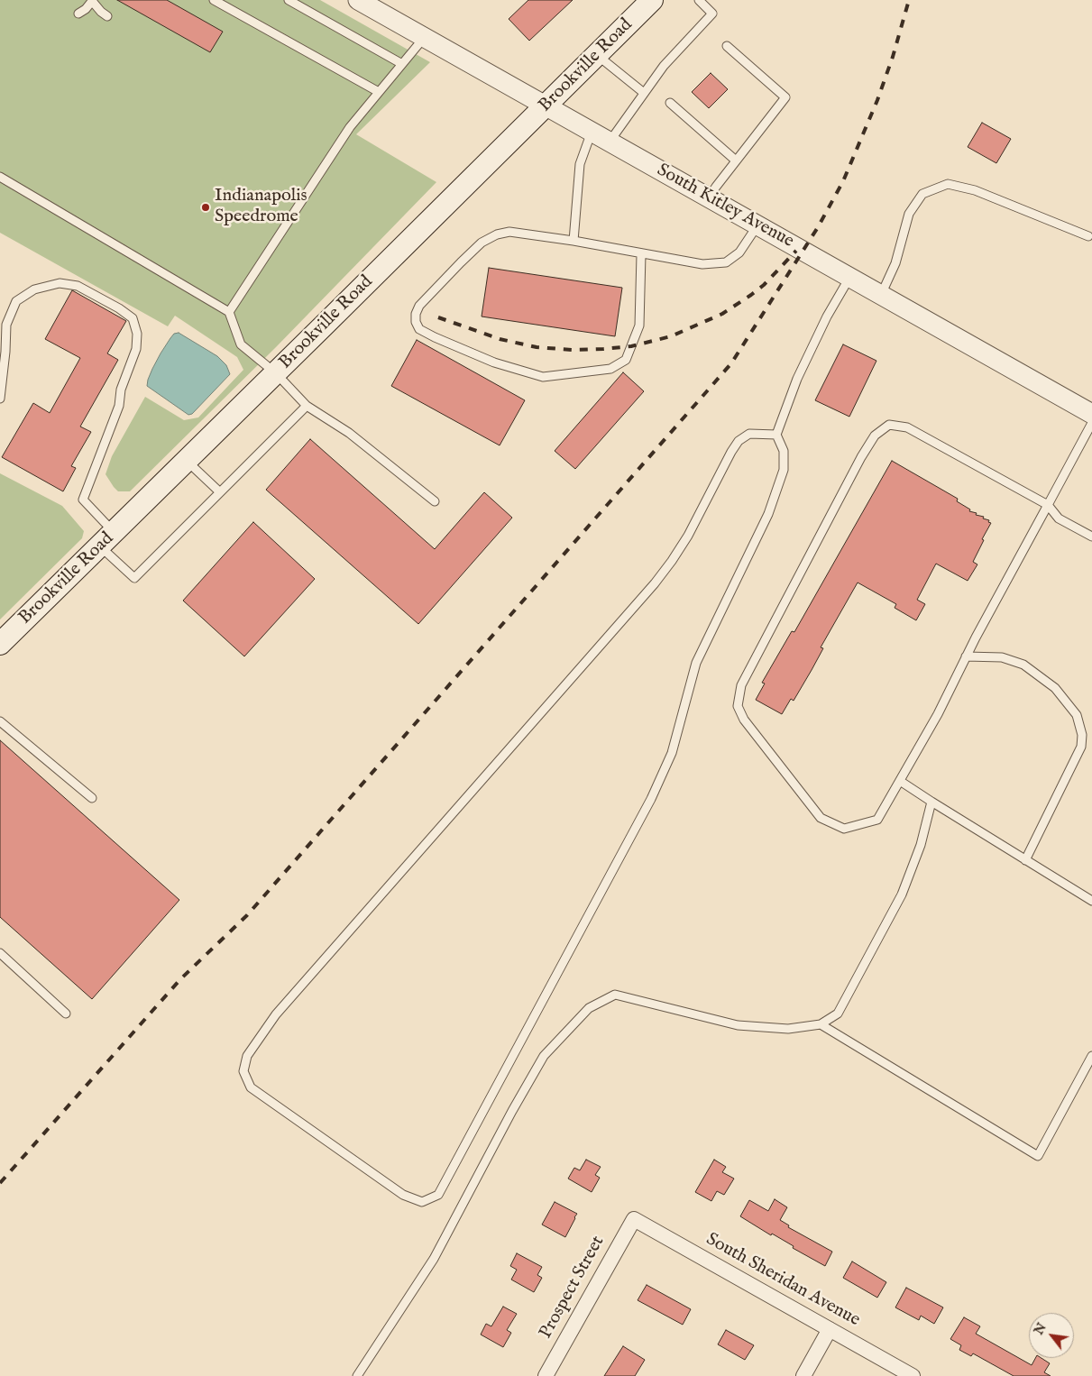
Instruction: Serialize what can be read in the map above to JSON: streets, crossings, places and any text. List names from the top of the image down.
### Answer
{
  "streets": {
    "main road": ["Brookville Road"],
    "street": ["South Kitley Avenue", "South Sheridan Avenue", "Prospect Street"]
  },
  "crossings": [
    ["Brookville Road", "South Kitley Avenue"],
    ["South Sheridan Avenue", "Prospect Street"]
  ],
  "places": ["Indianapolis Speedrome"],
  "north": "top left"
}
